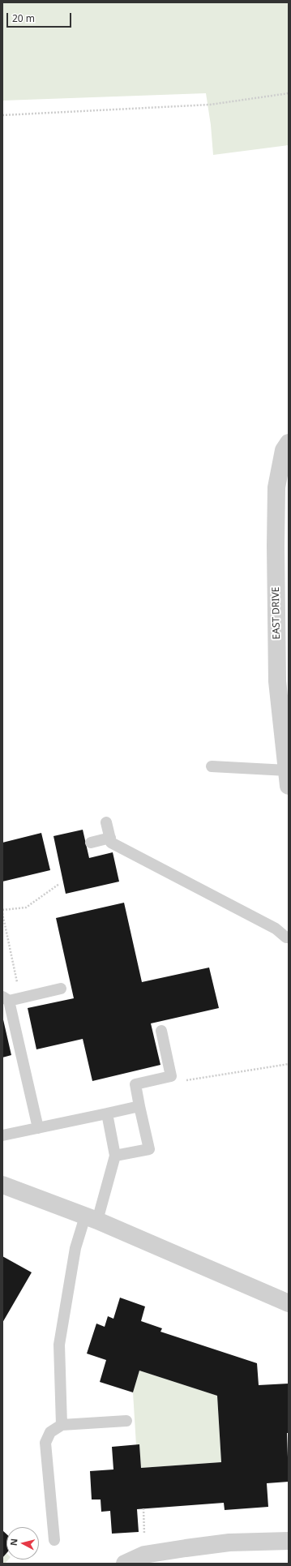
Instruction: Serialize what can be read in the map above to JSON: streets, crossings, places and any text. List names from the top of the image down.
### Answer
{
  "streets": {
    "street": ["EAST DRIVE"]
  },
  "scale_bar": "20 m",
  "north": "left"
}
